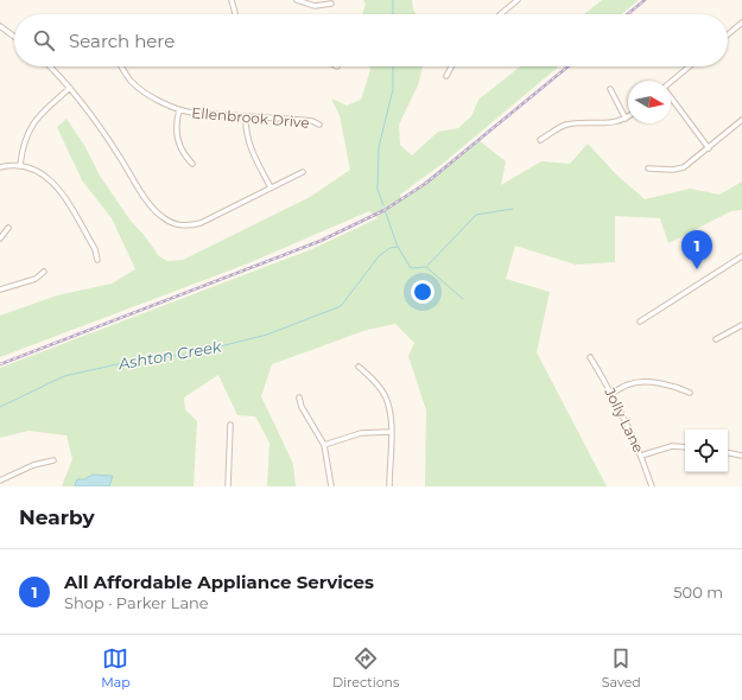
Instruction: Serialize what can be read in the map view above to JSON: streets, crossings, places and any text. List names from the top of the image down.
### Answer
{
  "streets": {
    "street": ["Ellenbrook Drive", "Jolly Lane"]
  },
  "water": ["Ashton Creek"],
  "north": "right",
  "page": {
    "search": "Search here",
    "pins": "1",
    "heading": "Nearby",
    "list": [
      {
        "mark": "1",
        "name": "All Affordable Appliance Services",
        "note": "Shop · Parker Lane",
        "value": "500 m"
      }
    ],
    "nav": ["Map", "Directions", "Saved"]
  }
}
